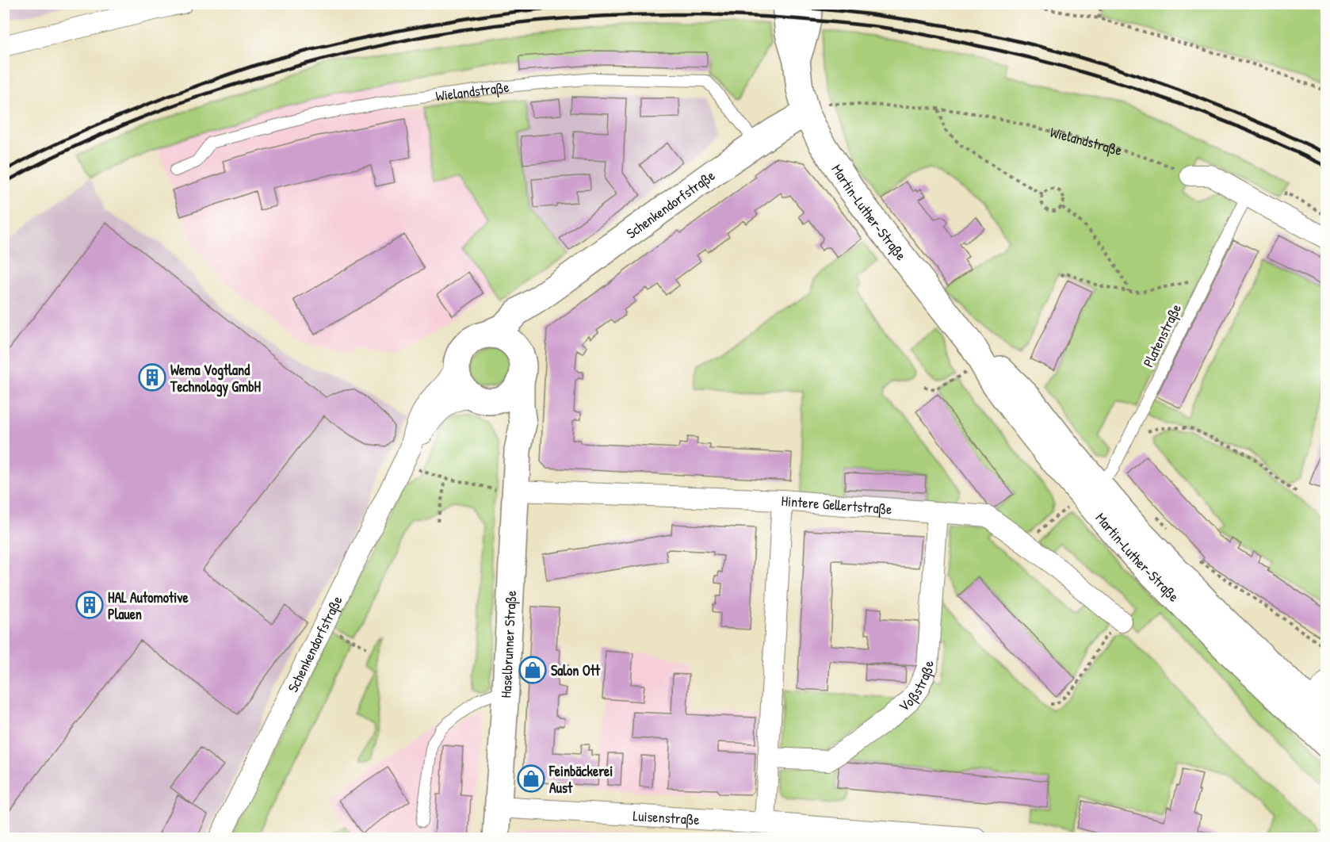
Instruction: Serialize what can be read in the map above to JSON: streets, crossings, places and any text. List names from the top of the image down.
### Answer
{
  "streets": {
    "street": [
      "Schenkendorfstraße",
      "Martin-Luther-Straße",
      "Hintere Gellertstraße",
      "Haselbrunner Straße",
      "Voßstraße",
      "Luisenstraße"
    ],
    "lane": ["Wielandstraße", "Platenstraße"]
  },
  "crossings": [
    ["Wielandstraße", "Schenkendorfstraße"],
    ["Wielandstraße", "Martin-Luther-Straße"],
    ["Schenkendorfstraße", "Martin-Luther-Straße"],
    ["Schenkendorfstraße", "Haselbrunner Straße"],
    ["Martin-Luther-Straße", "Platenstraße"],
    ["Hintere Gellertstraße", "Haselbrunner Straße"],
    ["Hintere Gellertstraße", "Voßstraße"],
    ["Haselbrunner Straße", "Luisenstraße"]
  ],
  "places": {
    "building": ["Wema Vogtland Technology GmbH", "HAL Automotive Plauen"],
    "shop": ["Salon Ott", "Feinbäckerei Aust"]
  }
}
